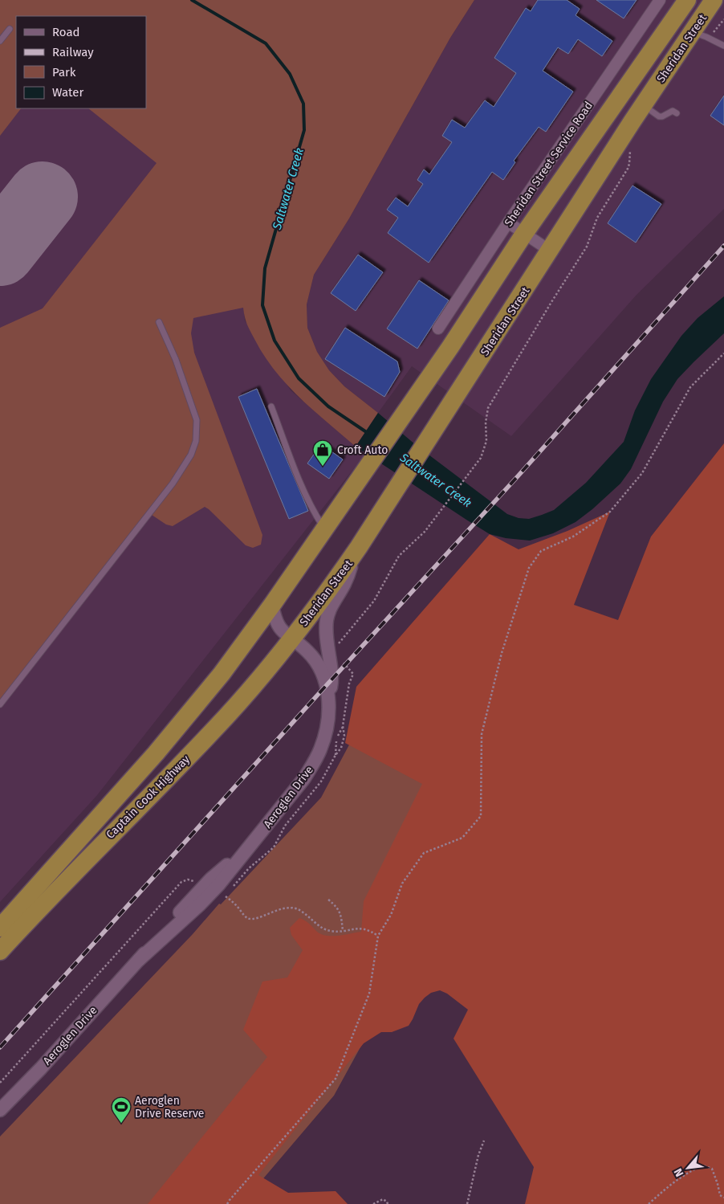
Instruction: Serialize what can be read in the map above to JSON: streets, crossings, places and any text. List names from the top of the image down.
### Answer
{
  "streets": {
    "highway": ["Sheridan Street", "Captain Cook Highway"],
    "street": ["Sheridan Street Service Road", "Aeroglen Drive"]
  },
  "crossings": [
    ["Sheridan Street", "Captain Cook Highway"],
    ["Sheridan Street", "Aeroglen Drive"],
    ["Captain Cook Highway", "Aeroglen Drive"]
  ],
  "water": ["Saltwater Creek"],
  "places": {
    "shop": ["Croft Auto"],
    "sports": ["Aeroglen Drive Reserve"]
  },
  "legend": [
    "Road",
    "Railway",
    "Park",
    "Water"
  ],
  "north": "bottom left"
}
